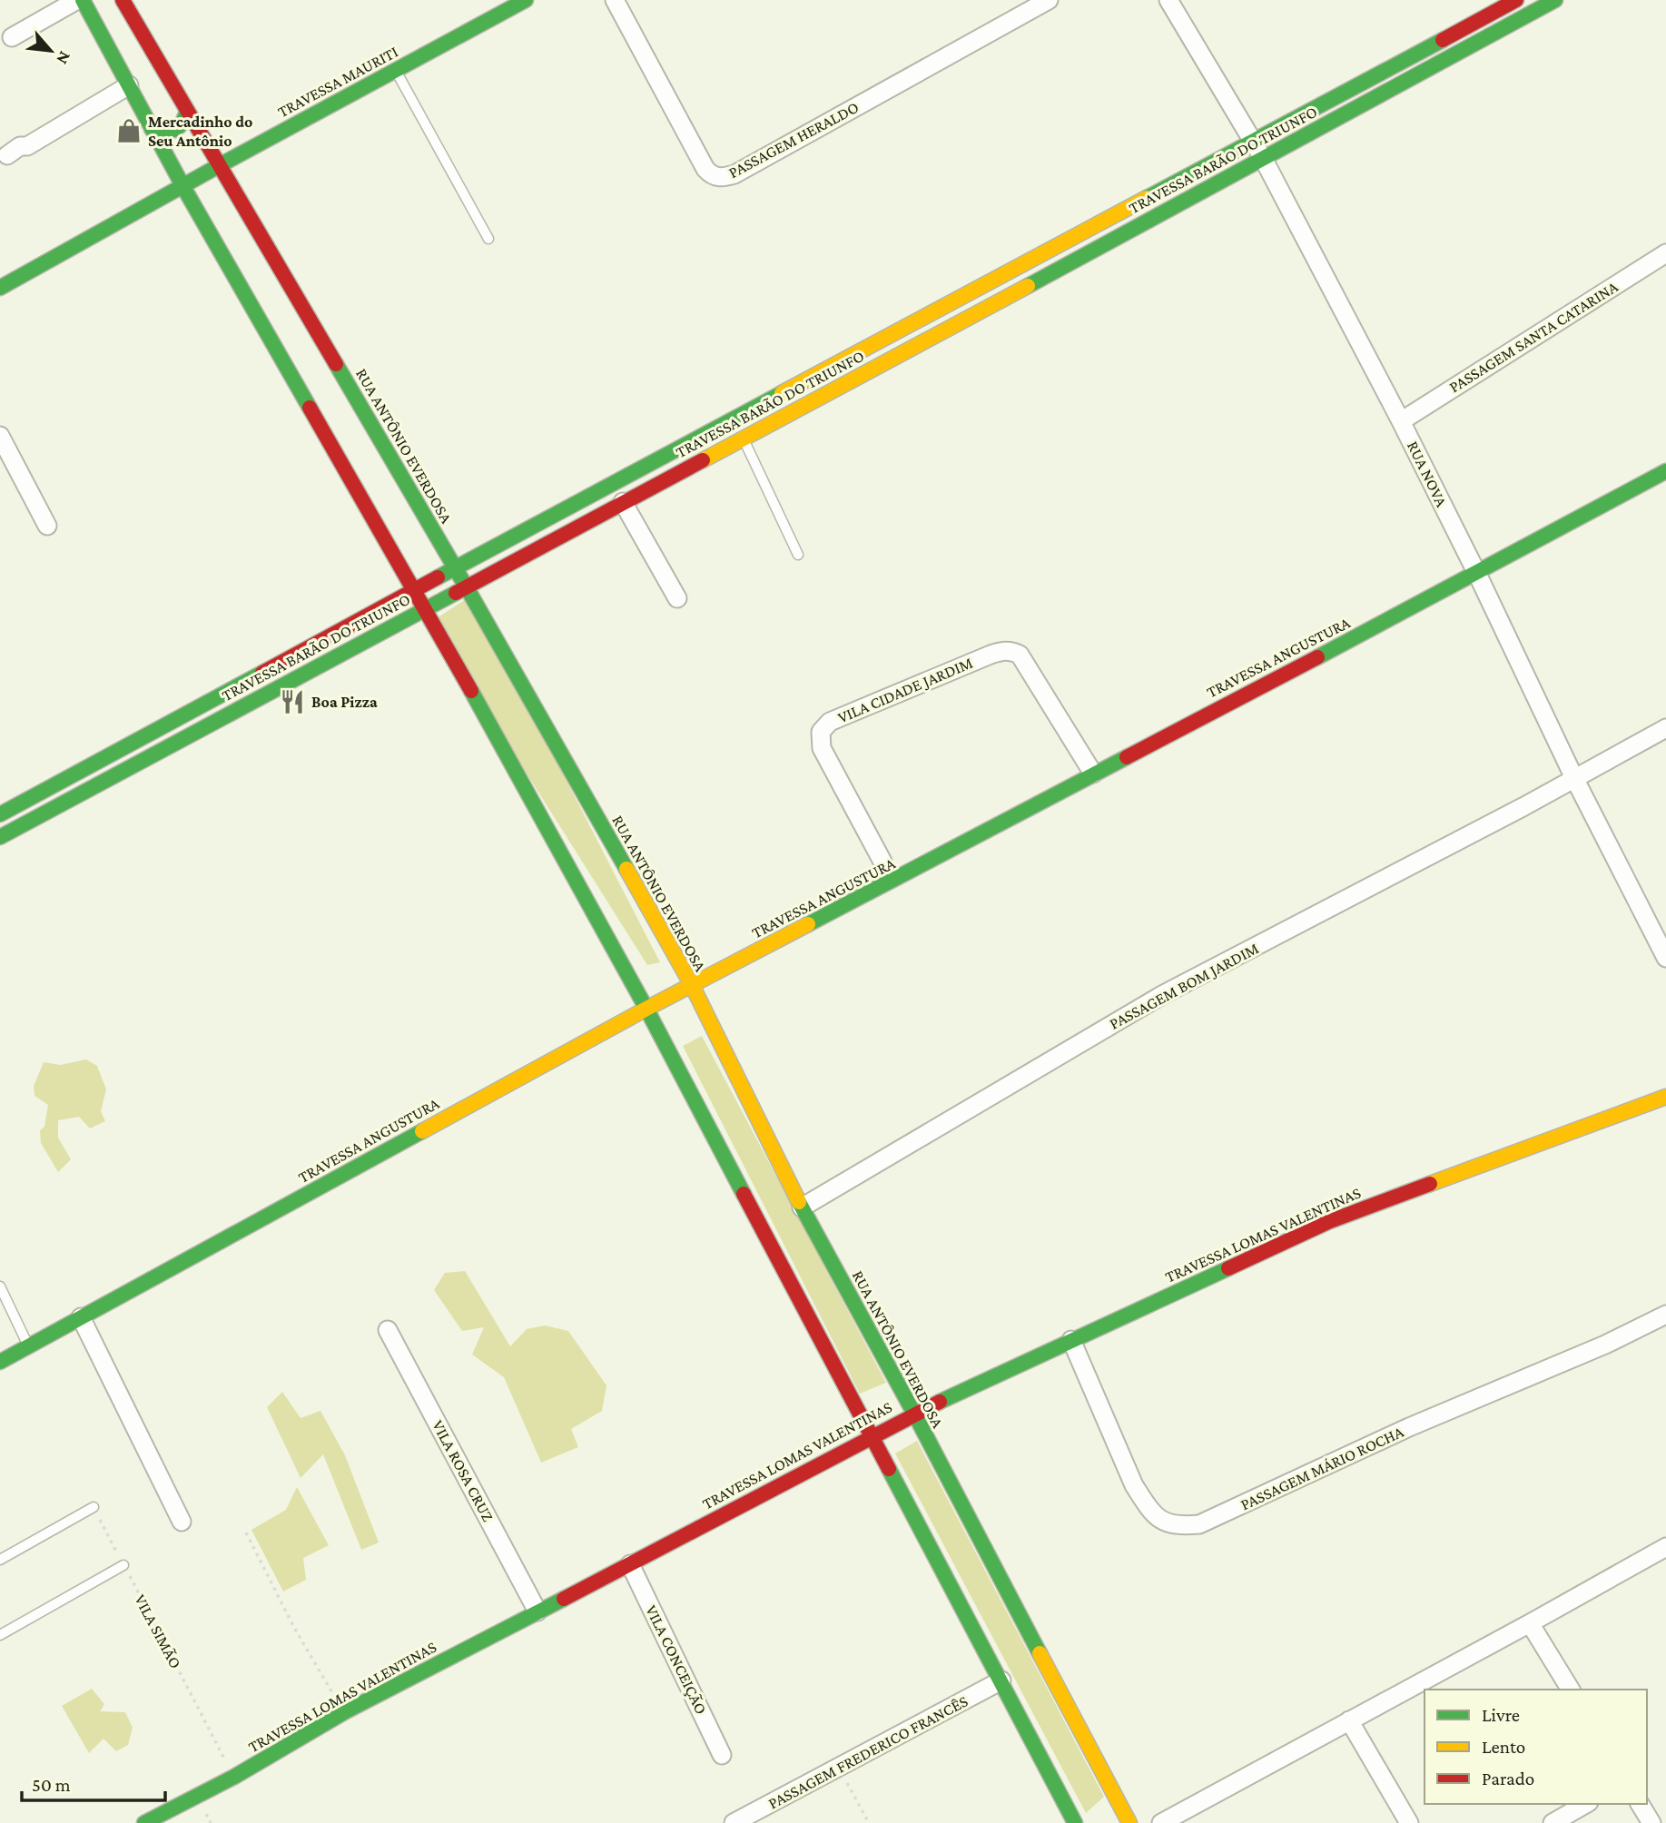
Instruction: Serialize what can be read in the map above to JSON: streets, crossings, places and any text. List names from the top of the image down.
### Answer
{
  "streets": {
    "street": [
      "TRAVESSA MAURITI",
      "PASSAGEM HERALDO",
      "TRAVESSA BARÃO DO TRIUNFO",
      "PASSAGEM SANTA CATARINA",
      "RUA ANTÔNIO EVERDOSA",
      "RUA NOVA",
      "TRAVESSA ANGUSTURA",
      "VILA CIDADE JARDIM",
      "PASSAGEM BOM JARDIM",
      "TRAVESSA LOMAS VALENTINAS",
      "PASSAGEM MÁRIO ROCHA",
      "VILA ROSA CRUZ",
      "VILA CONCEIÇÃO",
      "PASSAGEM FREDERICO FRANCÊS"
    ],
    "path": ["VILA SIMÃO"]
  },
  "crossings": [
    ["TRAVESSA MAURITI", "RUA ANTÔNIO EVERDOSA"],
    ["TRAVESSA BARÃO DO TRIUNFO", "RUA ANTÔNIO EVERDOSA"],
    ["TRAVESSA BARÃO DO TRIUNFO", "RUA NOVA"],
    ["PASSAGEM SANTA CATARINA", "RUA NOVA"],
    ["RUA ANTÔNIO EVERDOSA", "TRAVESSA ANGUSTURA"],
    ["RUA ANTÔNIO EVERDOSA", "PASSAGEM BOM JARDIM"],
    ["RUA ANTÔNIO EVERDOSA", "TRAVESSA LOMAS VALENTINAS"],
    ["RUA NOVA", "TRAVESSA ANGUSTURA"],
    ["RUA NOVA", "PASSAGEM BOM JARDIM"],
    ["TRAVESSA ANGUSTURA", "VILA CIDADE JARDIM"],
    ["TRAVESSA LOMAS VALENTINAS", "PASSAGEM MÁRIO ROCHA"],
    ["TRAVESSA LOMAS VALENTINAS", "VILA ROSA CRUZ"],
    ["TRAVESSA LOMAS VALENTINAS", "VILA CONCEIÇÃO"]
  ],
  "places": {
    "shop": ["Mercadinho do Seu Antônio"],
    "restaurant": ["Boa Pizza"]
  },
  "legend": ["Livre", "Lento", "Parado"],
  "scale_bar": "50 m",
  "north": "bottom right"
}
